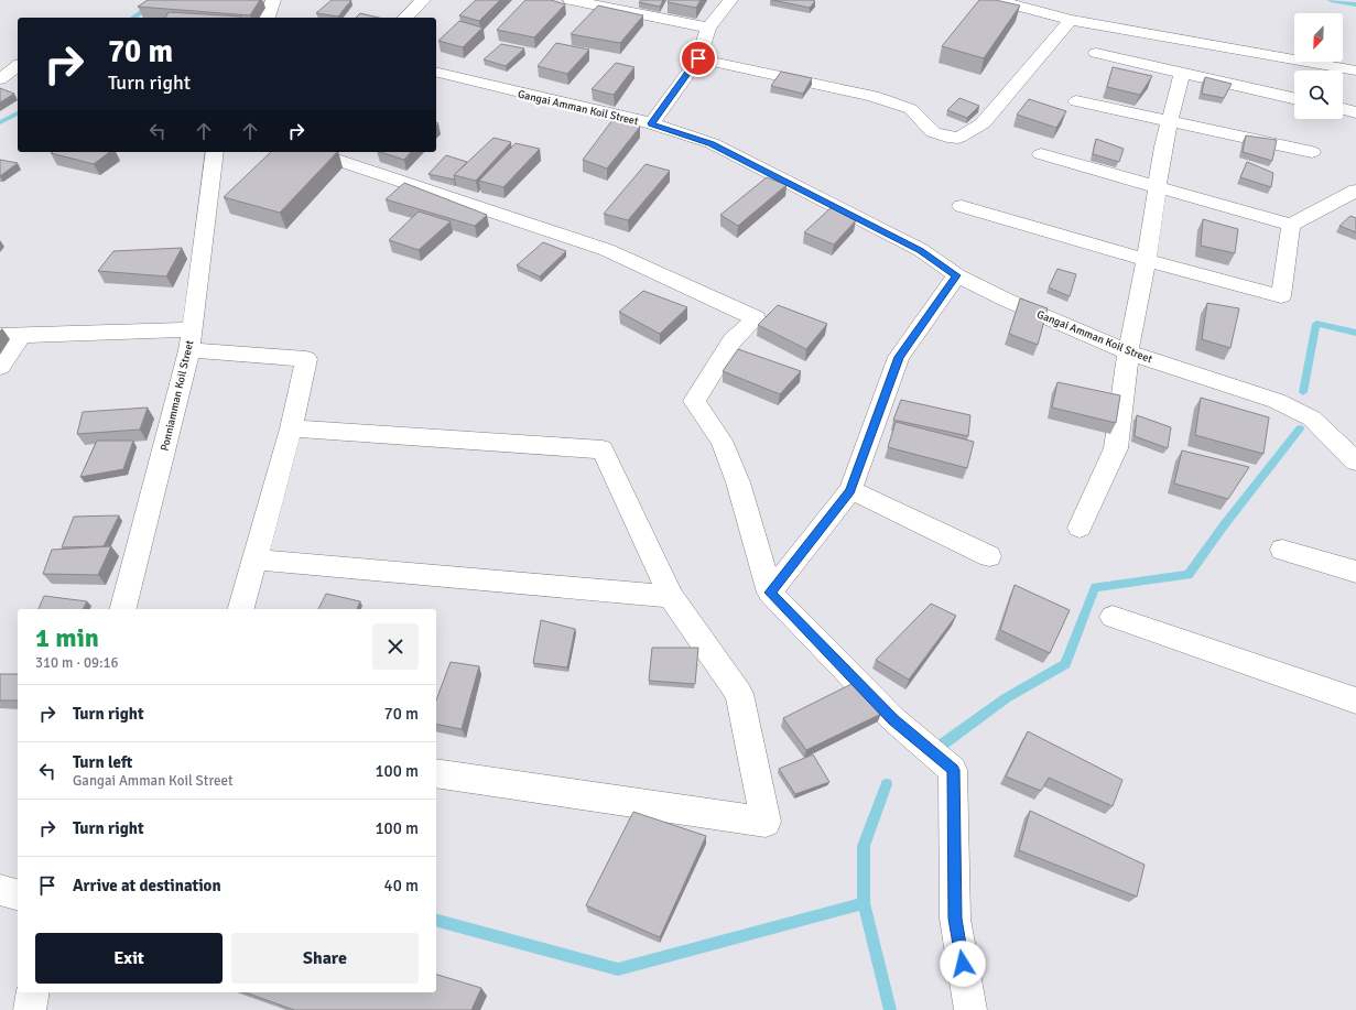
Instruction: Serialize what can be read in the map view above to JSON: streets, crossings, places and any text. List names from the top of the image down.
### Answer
{
  "streets": {
    "street": ["Gangai Amman Koil Street", "Ponniamman Koil Street"]
  },
  "north": "bottom left",
  "page": {
    "turn": ["70 m", "Turn right"],
    "heading": ["1 min", "310 m · 09:16"],
    "list": [
      {
        "name": "Turn right",
        "value": "70 m"
      },
      {
        "name": "Turn left",
        "note": "Gangai Amman Koil Street",
        "value": "100 m"
      },
      {
        "name": "Turn right",
        "value": "100 m"
      },
      {
        "name": "Arrive at destination",
        "value": "40 m"
      }
    ],
    "buttons": ["Exit", "Share"]
  }
}
